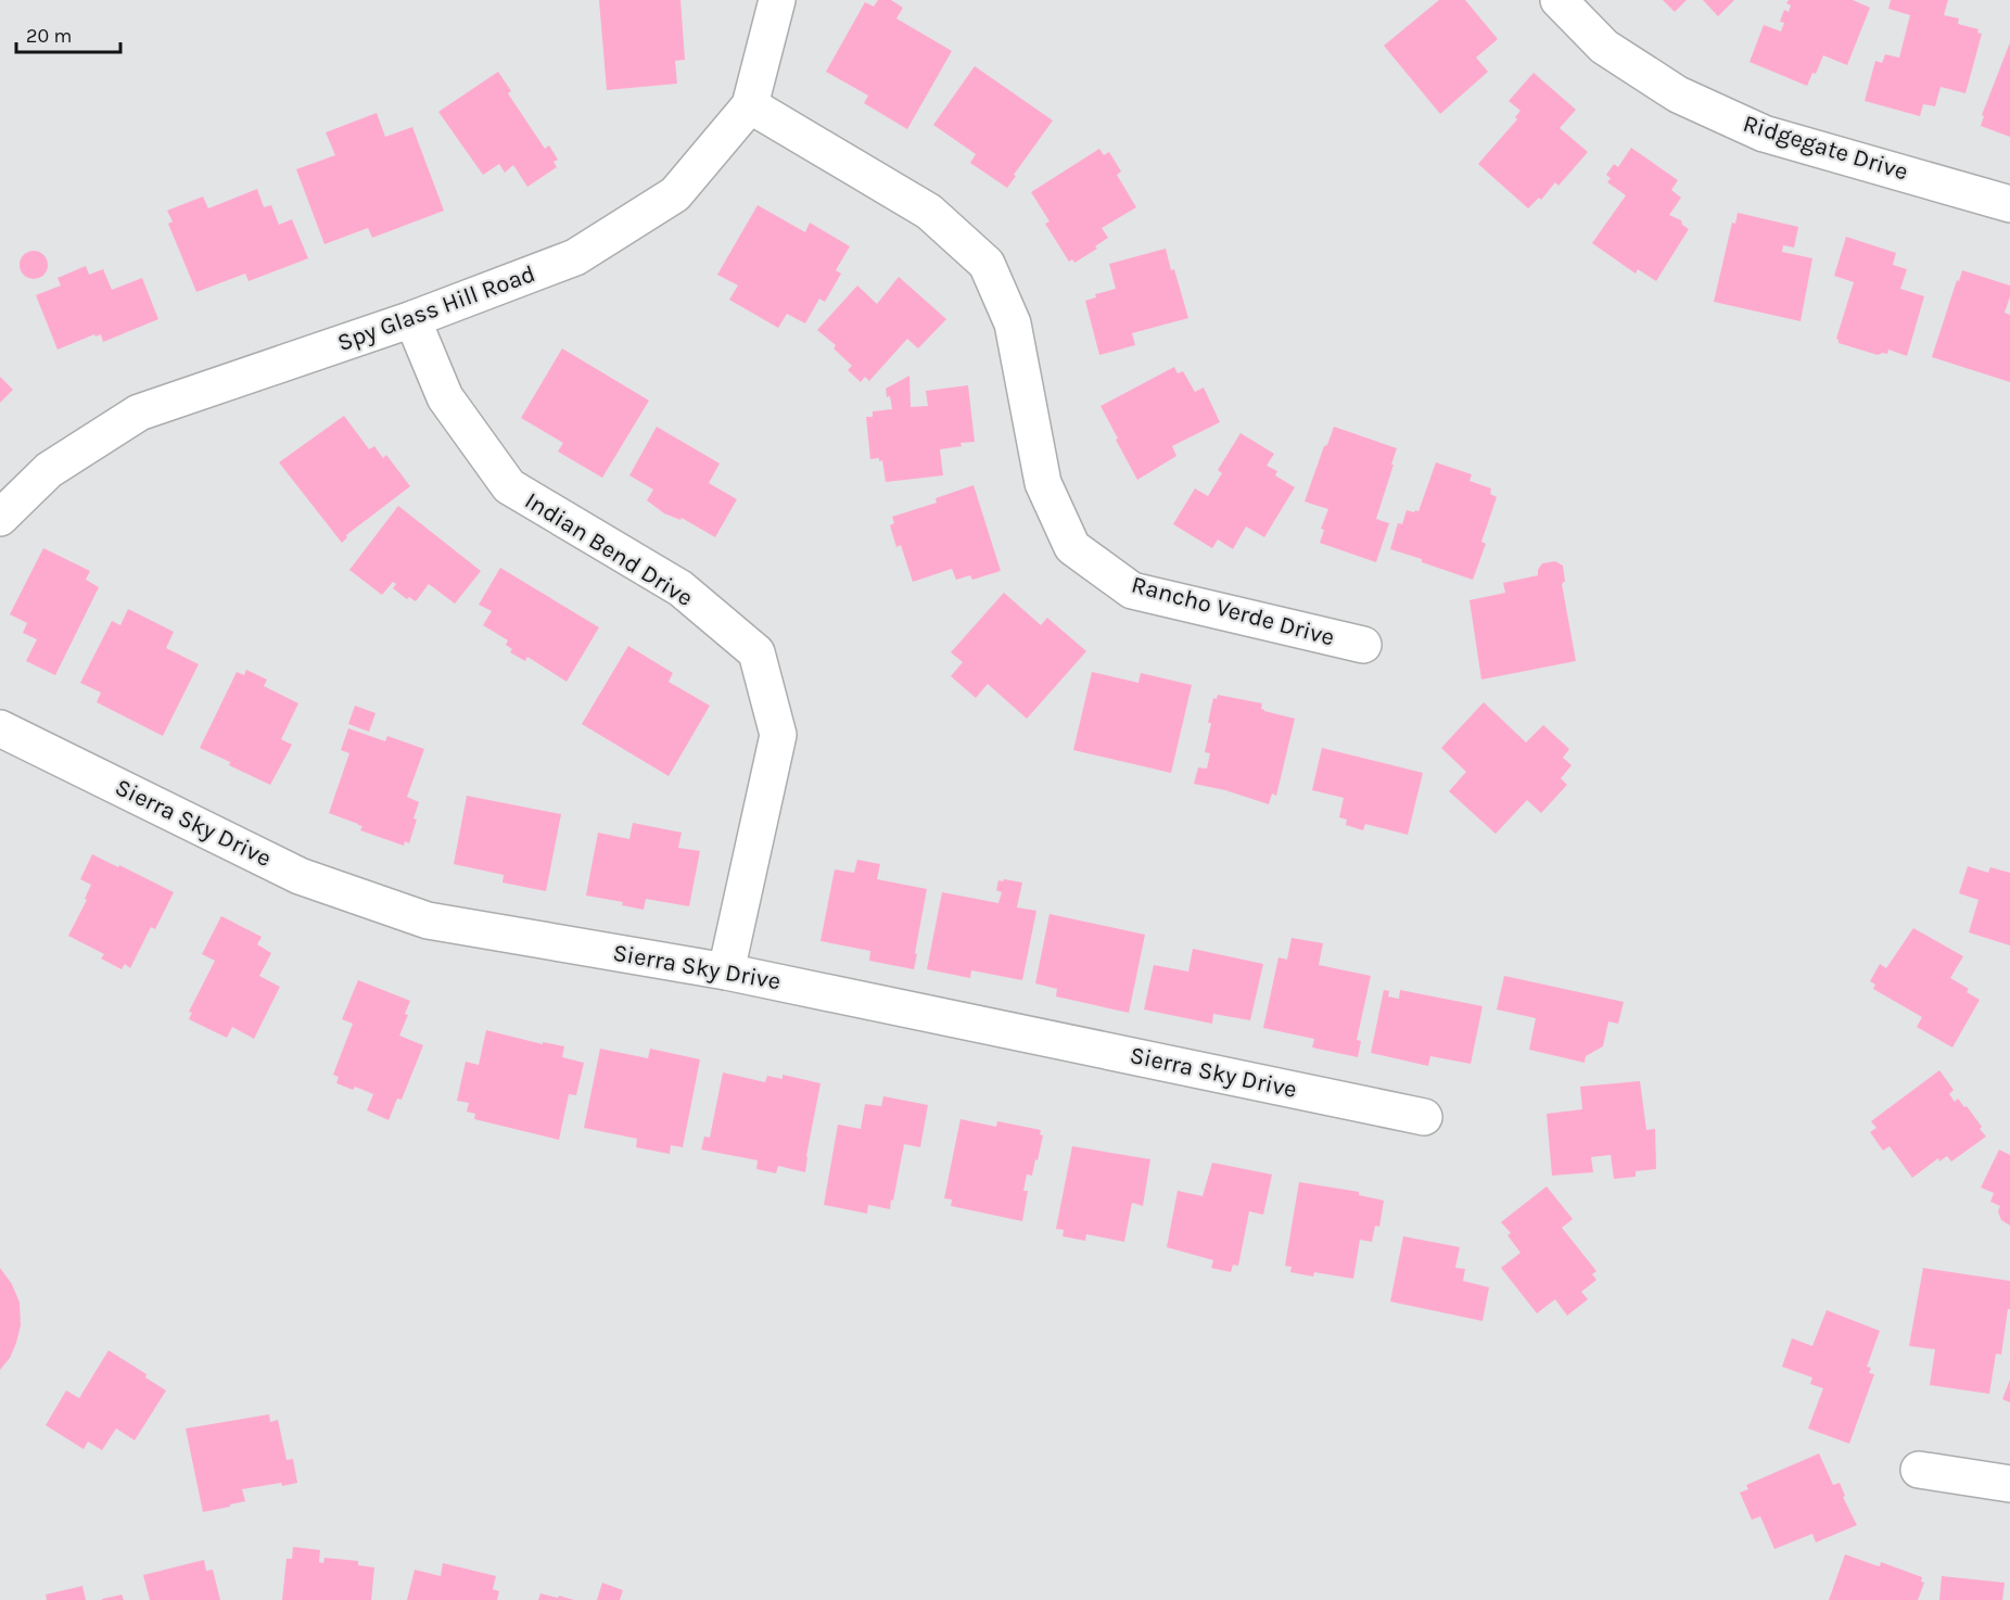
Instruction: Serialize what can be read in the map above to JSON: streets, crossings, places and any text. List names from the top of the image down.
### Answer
{
  "streets": {
    "street": [
      "Ridgegate Drive",
      "Spy Glass Hill Road",
      "Indian Bend Drive",
      "Rancho Verde Drive",
      "Sierra Sky Drive"
    ]
  },
  "crossings": [
    ["Spy Glass Hill Road", "Indian Bend Drive"],
    ["Spy Glass Hill Road", "Rancho Verde Drive"],
    ["Indian Bend Drive", "Sierra Sky Drive"]
  ],
  "scale_bar": "20 m"
}
